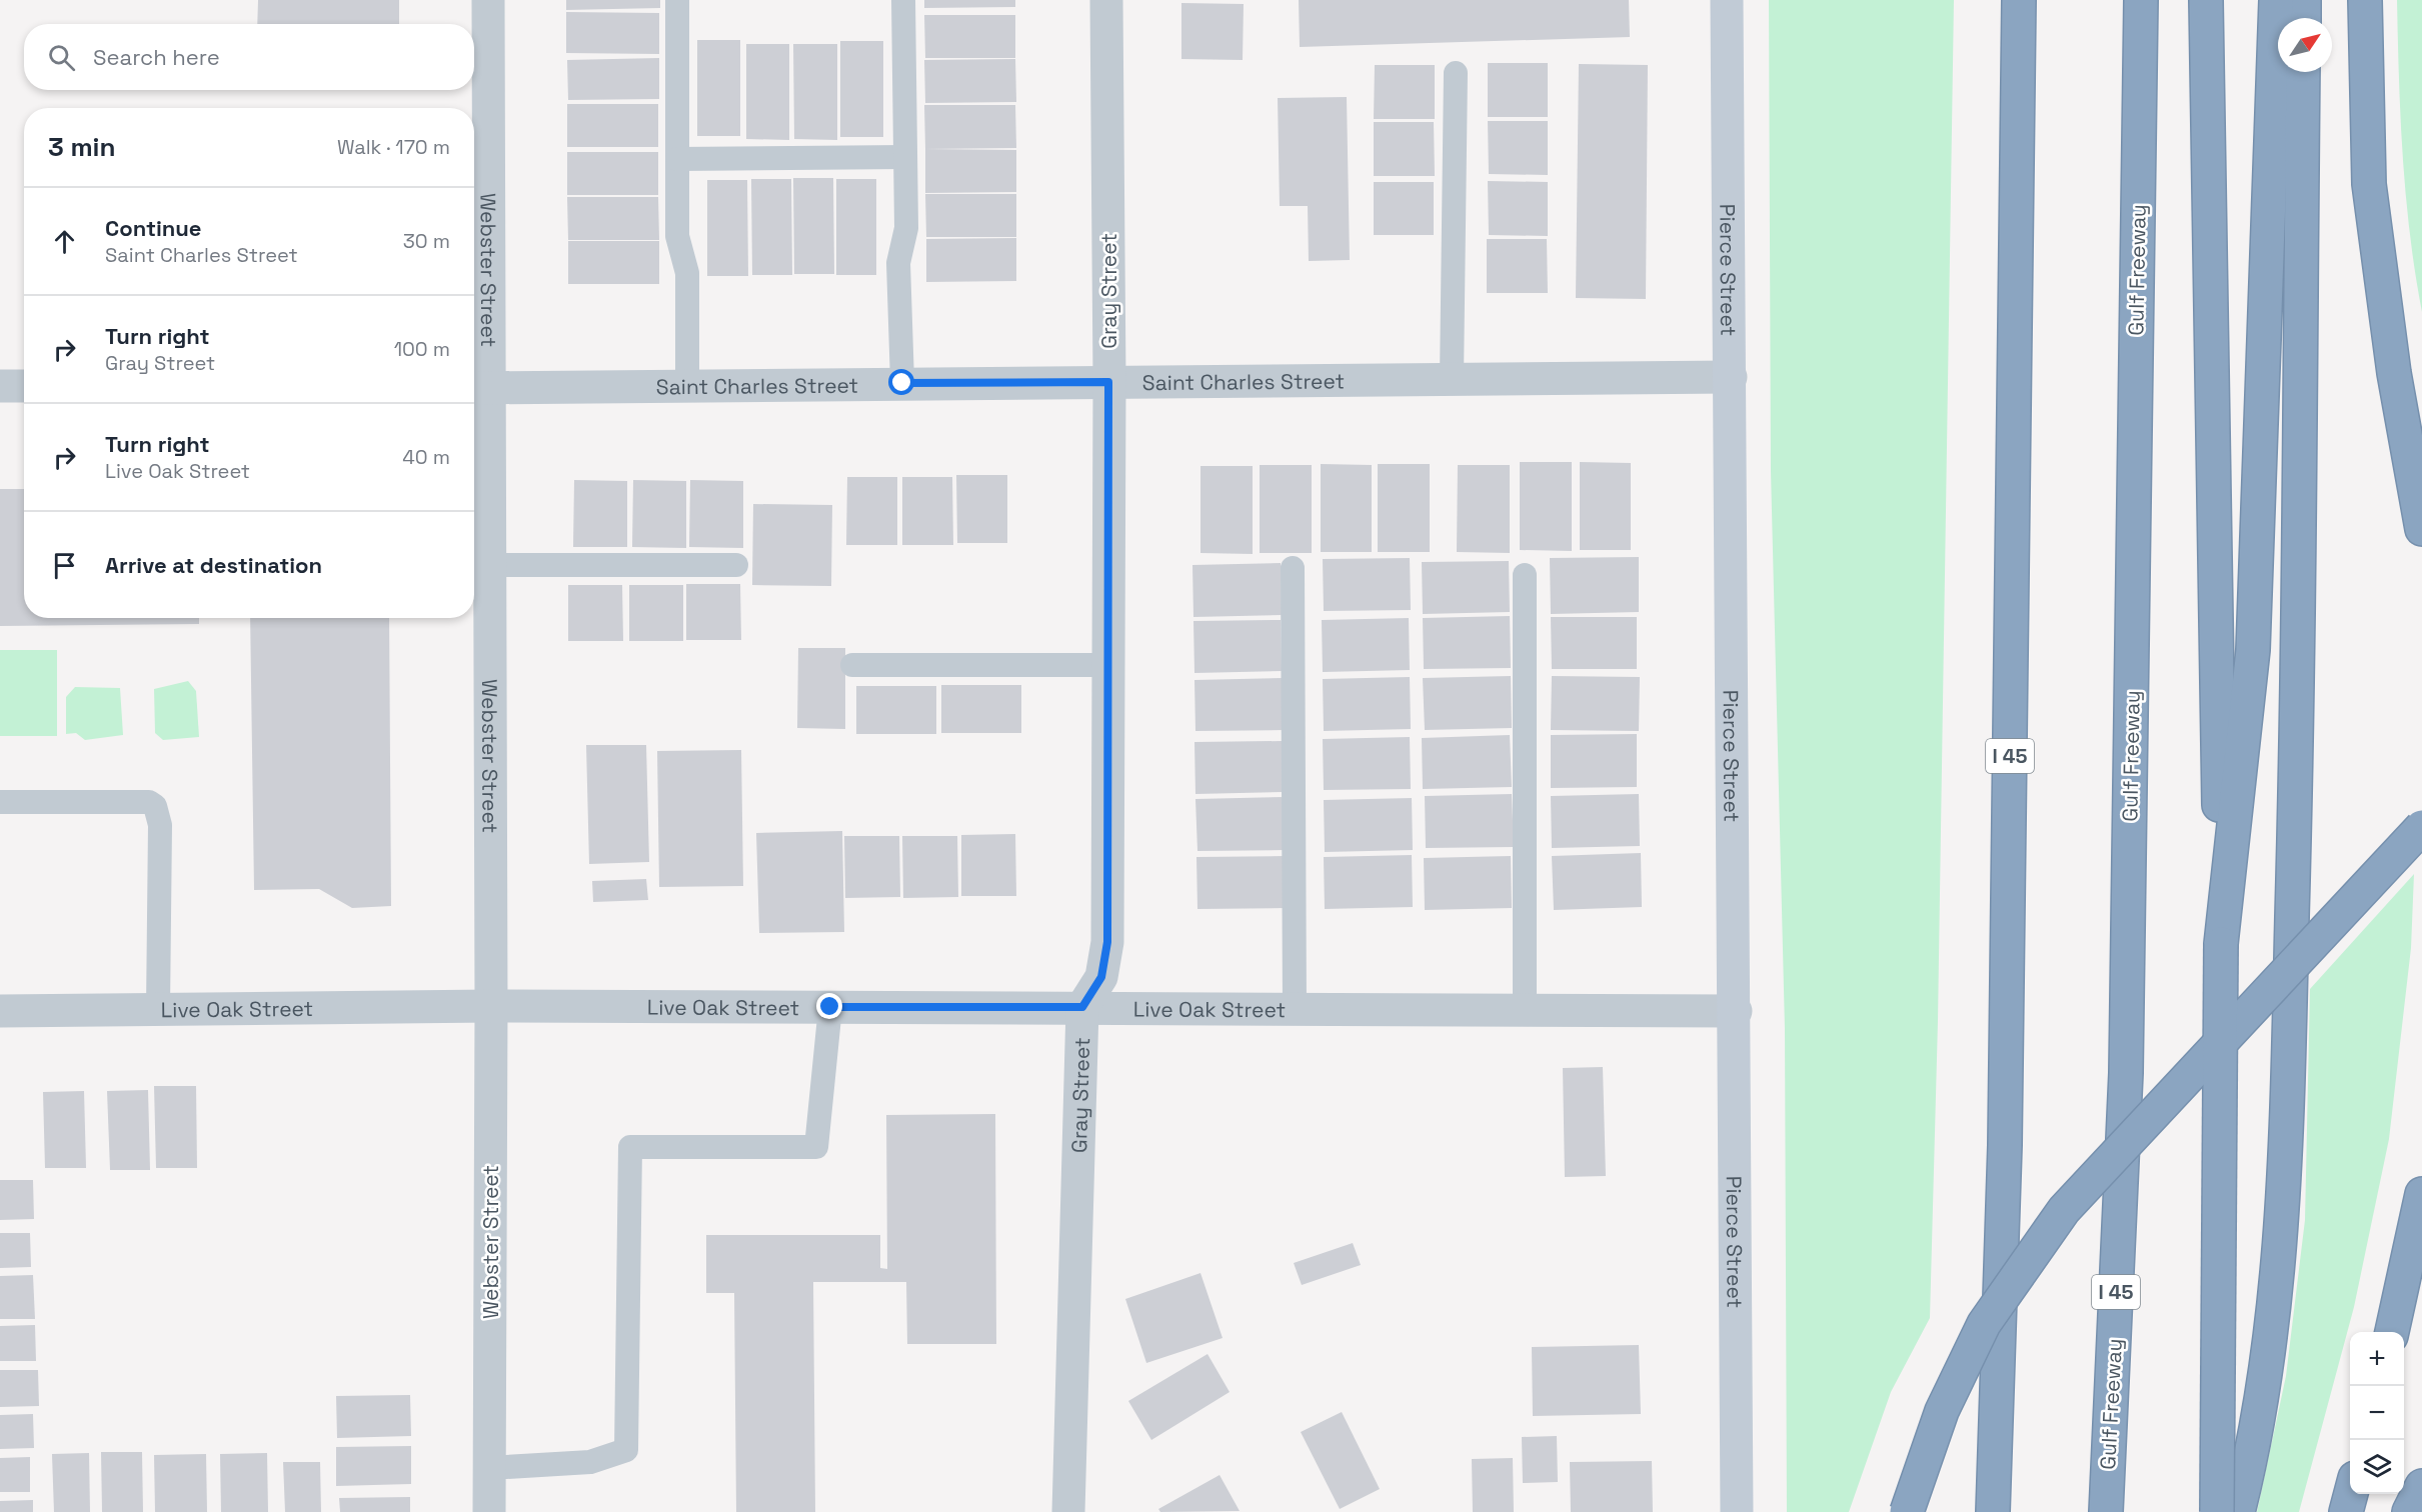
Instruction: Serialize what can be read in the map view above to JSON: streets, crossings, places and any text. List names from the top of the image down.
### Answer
{
  "streets": {
    "highway": ["Gulf Freeway", "I 45"],
    "main road": ["Pierce Street"],
    "street": [
      "Webster Street",
      "Gray Street",
      "Saint Charles Street",
      "Live Oak Street"
    ]
  },
  "crossings": [
    ["Webster Street", "Saint Charles Street"],
    ["Webster Street", "Live Oak Street"],
    ["Pierce Street", "Saint Charles Street"],
    ["Pierce Street", "Live Oak Street"],
    ["Gray Street", "Saint Charles Street"],
    ["Gray Street", "Live Oak Street"]
  ],
  "north": "top right",
  "page": {
    "search": "Search here",
    "heading": ["3 min", "Walk · 170 m"],
    "list": [
      ["Continue", "Saint Charles Street", "30 m"],
      ["Turn right", "Gray Street", "100 m"],
      ["Turn right", "Live Oak Street", "40 m"],
      "Arrive at destination"
    ],
    "map_buttons": ["+", "−"]
  }
}
